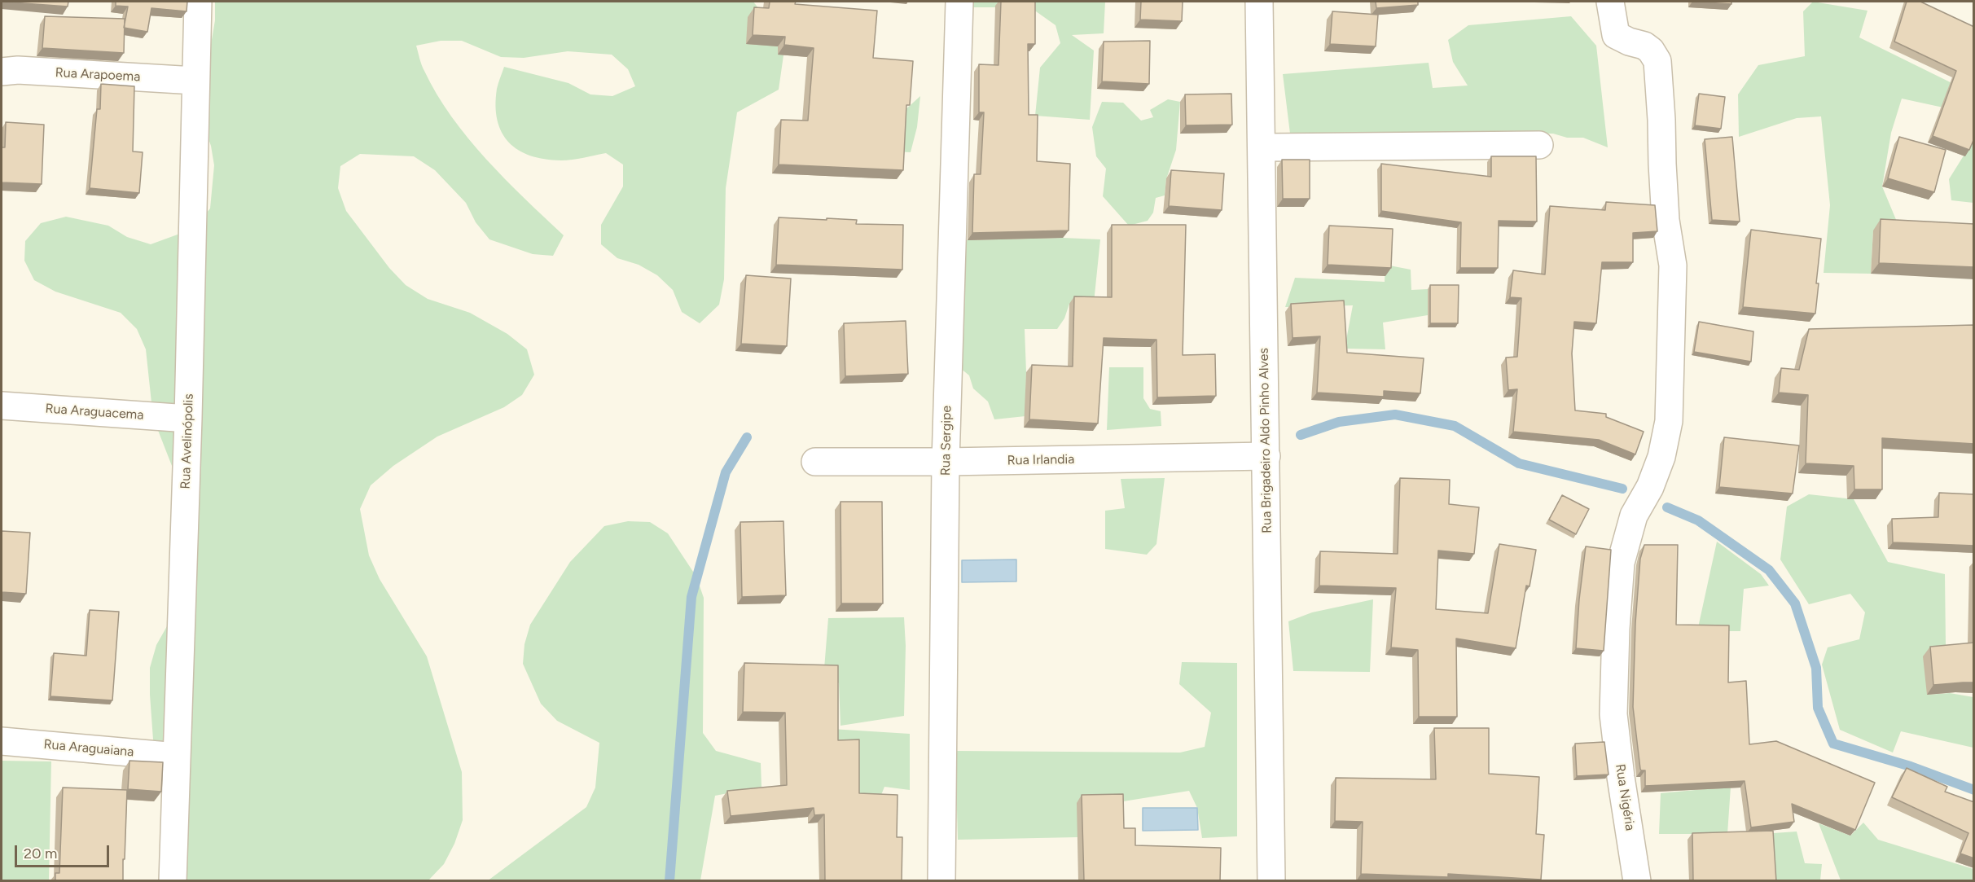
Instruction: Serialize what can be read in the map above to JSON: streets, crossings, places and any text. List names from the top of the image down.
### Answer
{
  "streets": {
    "street": [
      "Rua Arapoema",
      "Rua Araguacema",
      "Rua Sergipe",
      "Rua Brigadeiro Aldo Pinho Alves",
      "Rua Avelinópolis",
      "Rua Irlandia",
      "Rua Araguaiana",
      "Rua Nigéria"
    ]
  },
  "crossings": [
    ["Rua Arapoema", "Rua Avelinópolis"],
    ["Rua Araguacema", "Rua Avelinópolis"],
    ["Rua Sergipe", "Rua Irlandia"],
    ["Rua Brigadeiro Aldo Pinho Alves", "Rua Irlandia"],
    ["Rua Avelinópolis", "Rua Araguaiana"]
  ],
  "scale_bar": "20 m"
}
